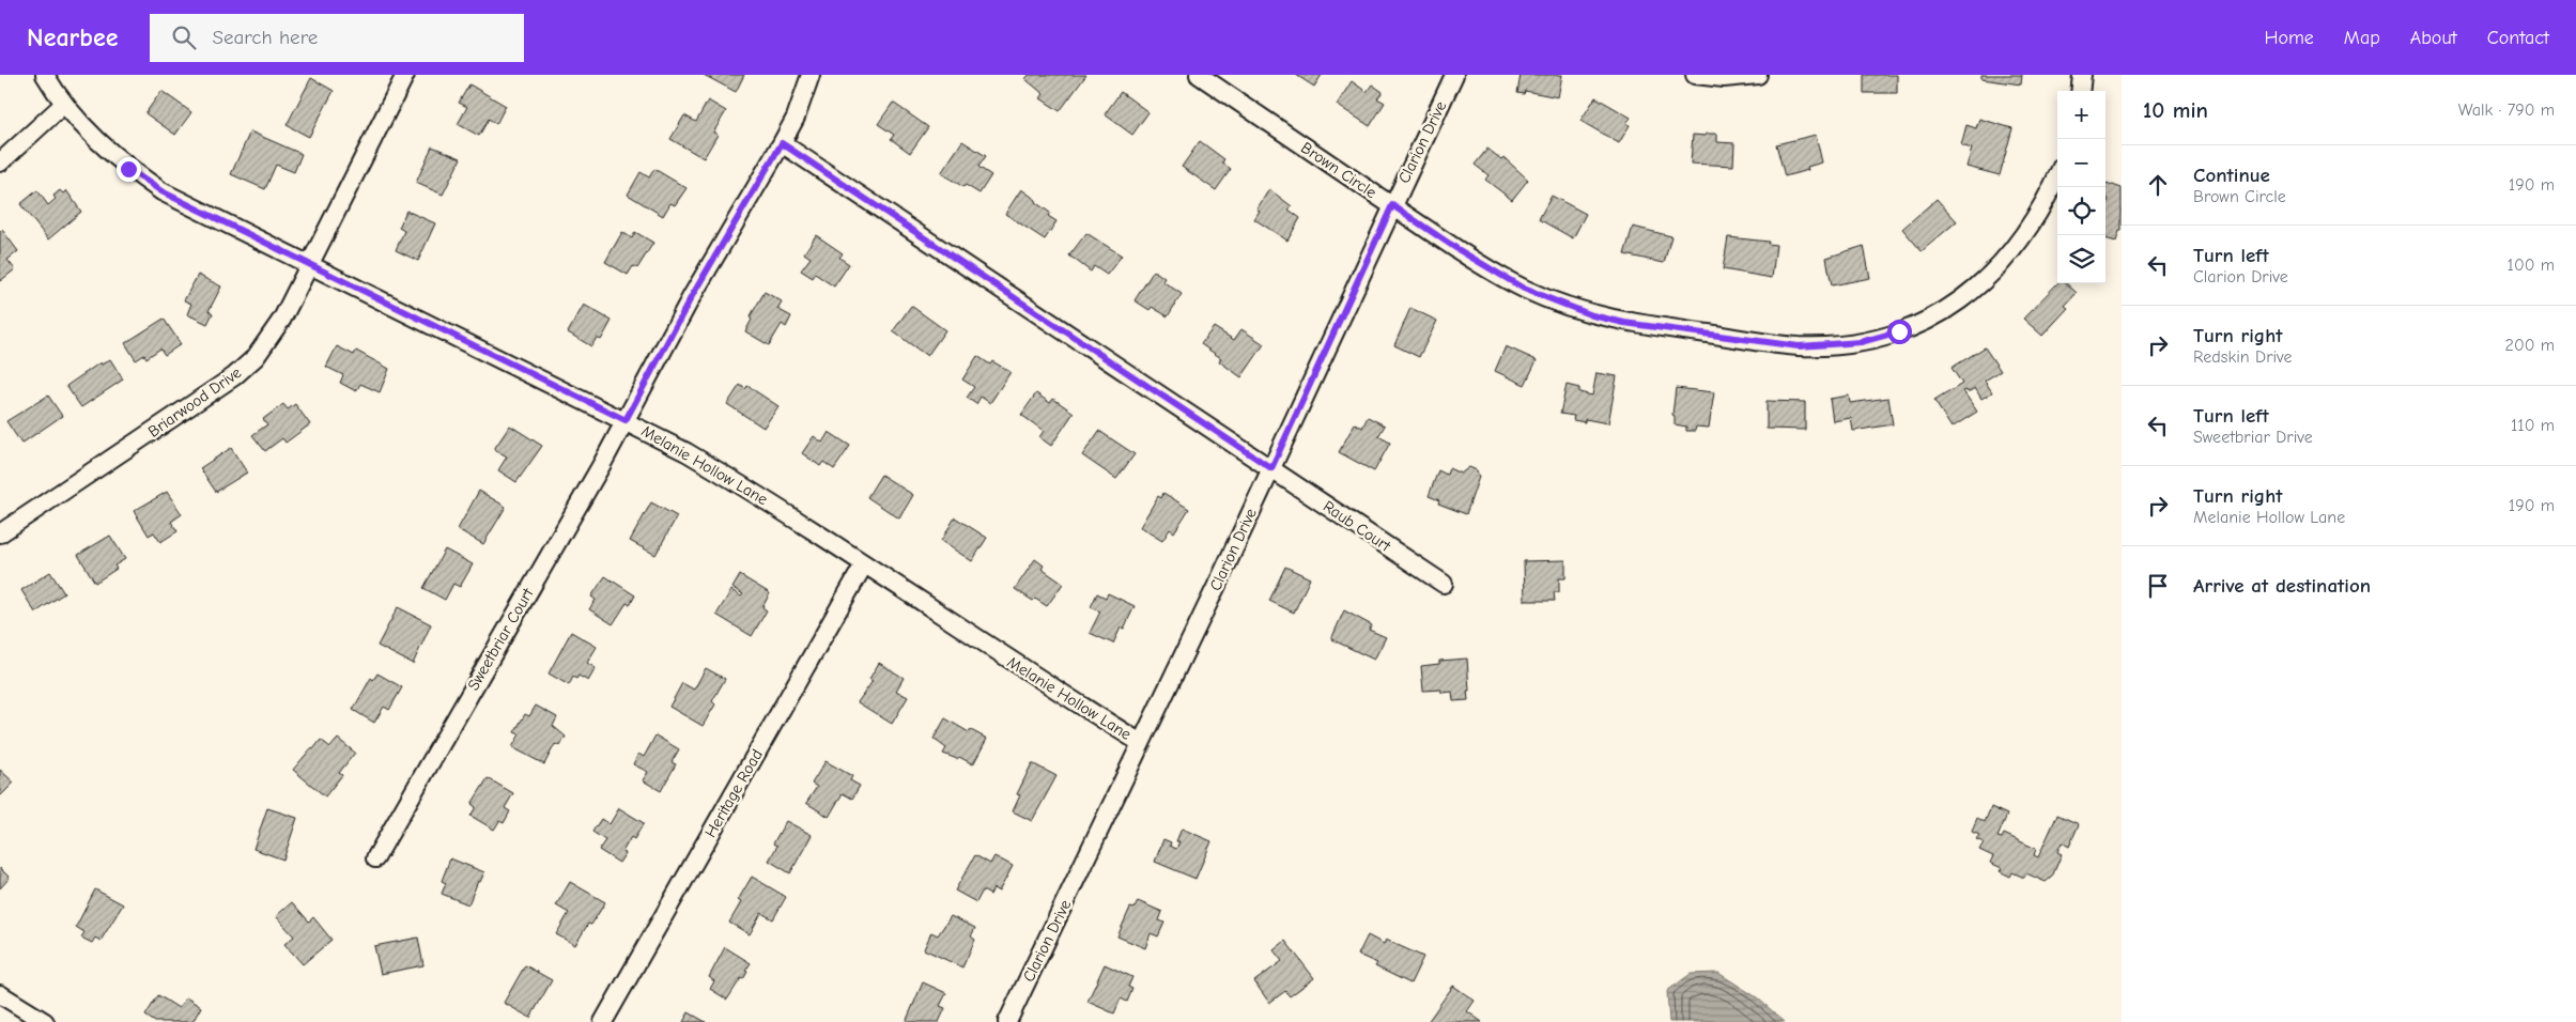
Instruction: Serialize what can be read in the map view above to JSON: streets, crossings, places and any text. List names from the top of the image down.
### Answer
{
  "streets": {
    "street": [
      "Clarion Drive",
      "Brown Circle",
      "Briarwood Drive",
      "Melanie Hollow Lane",
      "Raub Court",
      "Sweetbriar Court",
      "Heritage Road"
    ]
  },
  "crossings": [
    ["Clarion Drive", "Brown Circle"],
    ["Clarion Drive", "Melanie Hollow Lane"],
    ["Clarion Drive", "Raub Court"],
    ["Briarwood Drive", "Melanie Hollow Lane"],
    ["Melanie Hollow Lane", "Sweetbriar Court"],
    ["Melanie Hollow Lane", "Heritage Road"],
    ["Raub Court", "Sweetbriar Court"]
  ],
  "page": {
    "header": "Nearbee",
    "search": "Search here",
    "nav": [
      "Home",
      "Map",
      "About",
      "Contact"
    ],
    "heading": ["10 min", "Walk · 790 m"],
    "map_buttons": ["+", "−"],
    "list": [
      ["Continue", "Brown Circle", "190 m"],
      ["Turn left", "Clarion Drive", "100 m"],
      ["Turn right", "Redskin Drive", "200 m"],
      ["Turn left", "Sweetbriar Drive", "110 m"],
      ["Turn right", "Melanie Hollow Lane", "190 m"],
      "Arrive at destination"
    ]
  }
}
